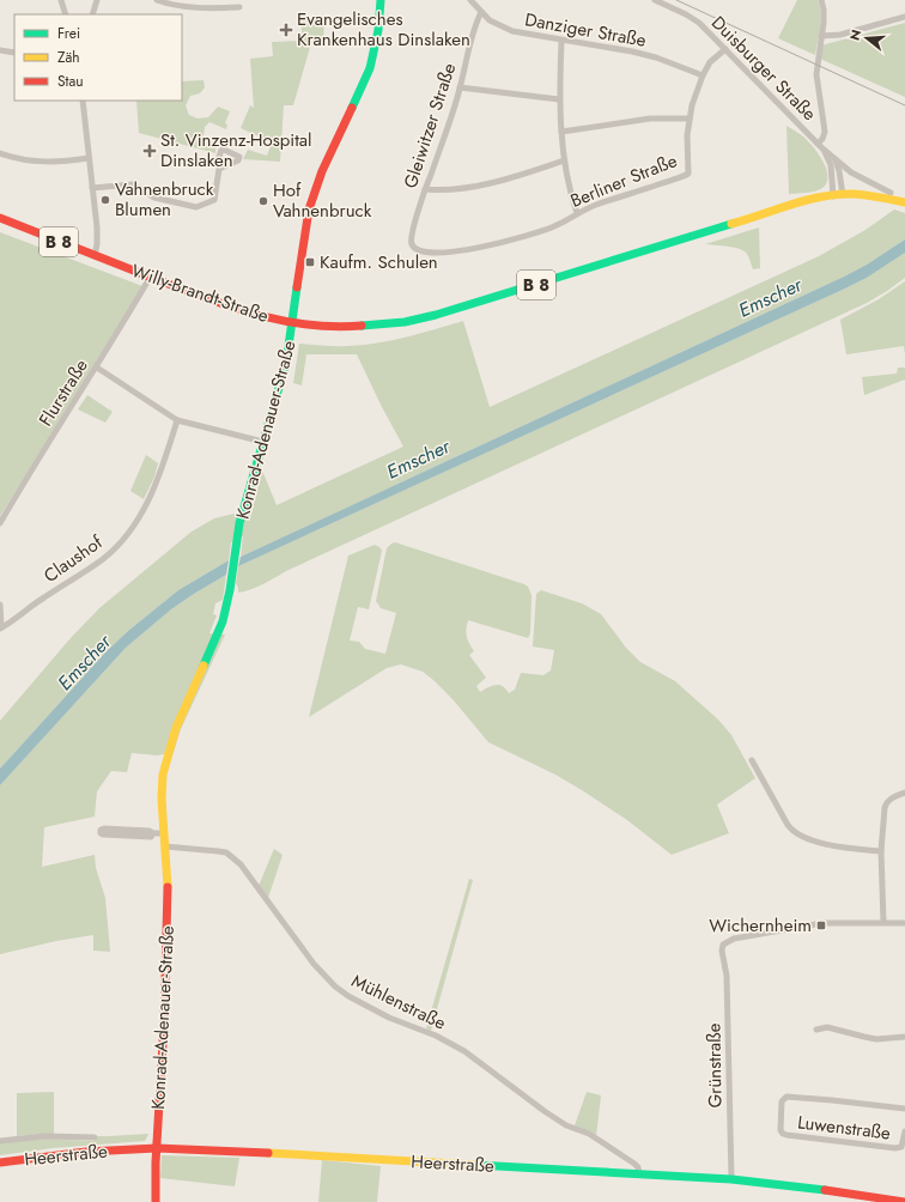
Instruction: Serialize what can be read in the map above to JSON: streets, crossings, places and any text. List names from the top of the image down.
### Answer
{
  "streets": {
    "main road": [
      "B 8",
      "Willy-Brandt-Straße",
      "Konrad-Adenauer-Straße",
      "Heerstraße"
    ],
    "street": [
      "Danziger Straße",
      "Duisburger Straße",
      "Gleiwitzer Straße",
      "Berliner Straße",
      "Flurstraße",
      "Claushof",
      "Mühlenstraße",
      "Grünstraße",
      "Luwenstraße"
    ]
  },
  "crossings": [
    ["Danziger Straße", "Gleiwitzer Straße"],
    ["Danziger Straße", "Berliner Straße"],
    ["Duisburger Straße", "Berliner Straße"],
    ["Duisburger Straße", "Willy-Brandt-Straße"],
    ["Gleiwitzer Straße", "Berliner Straße"],
    ["Willy-Brandt-Straße", "Flurstraße"],
    ["Willy-Brandt-Straße", "Konrad-Adenauer-Straße"],
    ["Konrad-Adenauer-Straße", "Mühlenstraße"],
    ["Konrad-Adenauer-Straße", "Heerstraße"],
    ["Mühlenstraße", "Heerstraße"],
    ["Grünstraße", "Heerstraße"]
  ],
  "water": ["Emscher"],
  "places": {
    "health": ["Evangelisches Krankenhaus Dinslaken", "St. Vinzenz-Hospital Dinslaken"],
    "other": ["Vahnenbruck Blumen", "Hof Vahnenbruck"],
    "transit": ["Kaufm. Schulen", "Wichernheim"]
  },
  "legend": ["Frei", "Zäh", "Stau"],
  "north": "left"
}
